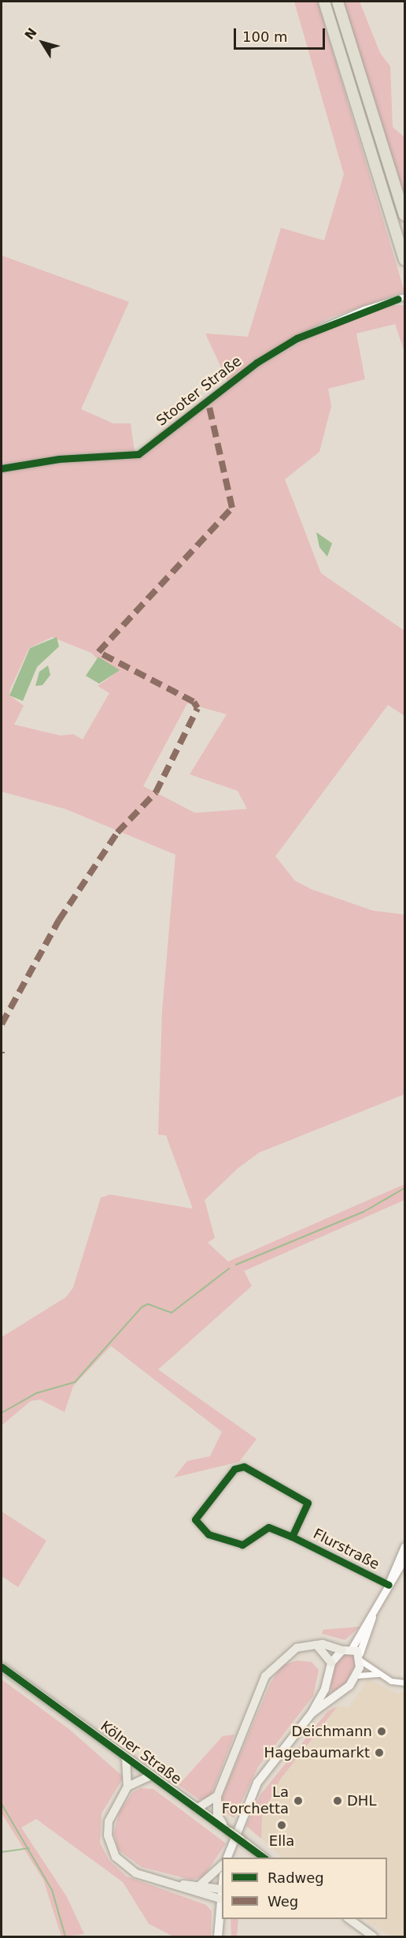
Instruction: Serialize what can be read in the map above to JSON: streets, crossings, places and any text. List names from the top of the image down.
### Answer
{
  "streets": {
    "main road": ["Kölner Straße"],
    "street": ["Stooter Straße", "Flurstraße"]
  },
  "places": [
    "Deichmann",
    "Hagebaumarkt",
    "La Forchetta",
    "DHL",
    "Ella"
  ],
  "legend": ["Radweg", "Weg"],
  "scale_bar": "100 m",
  "north": "top left"
}
